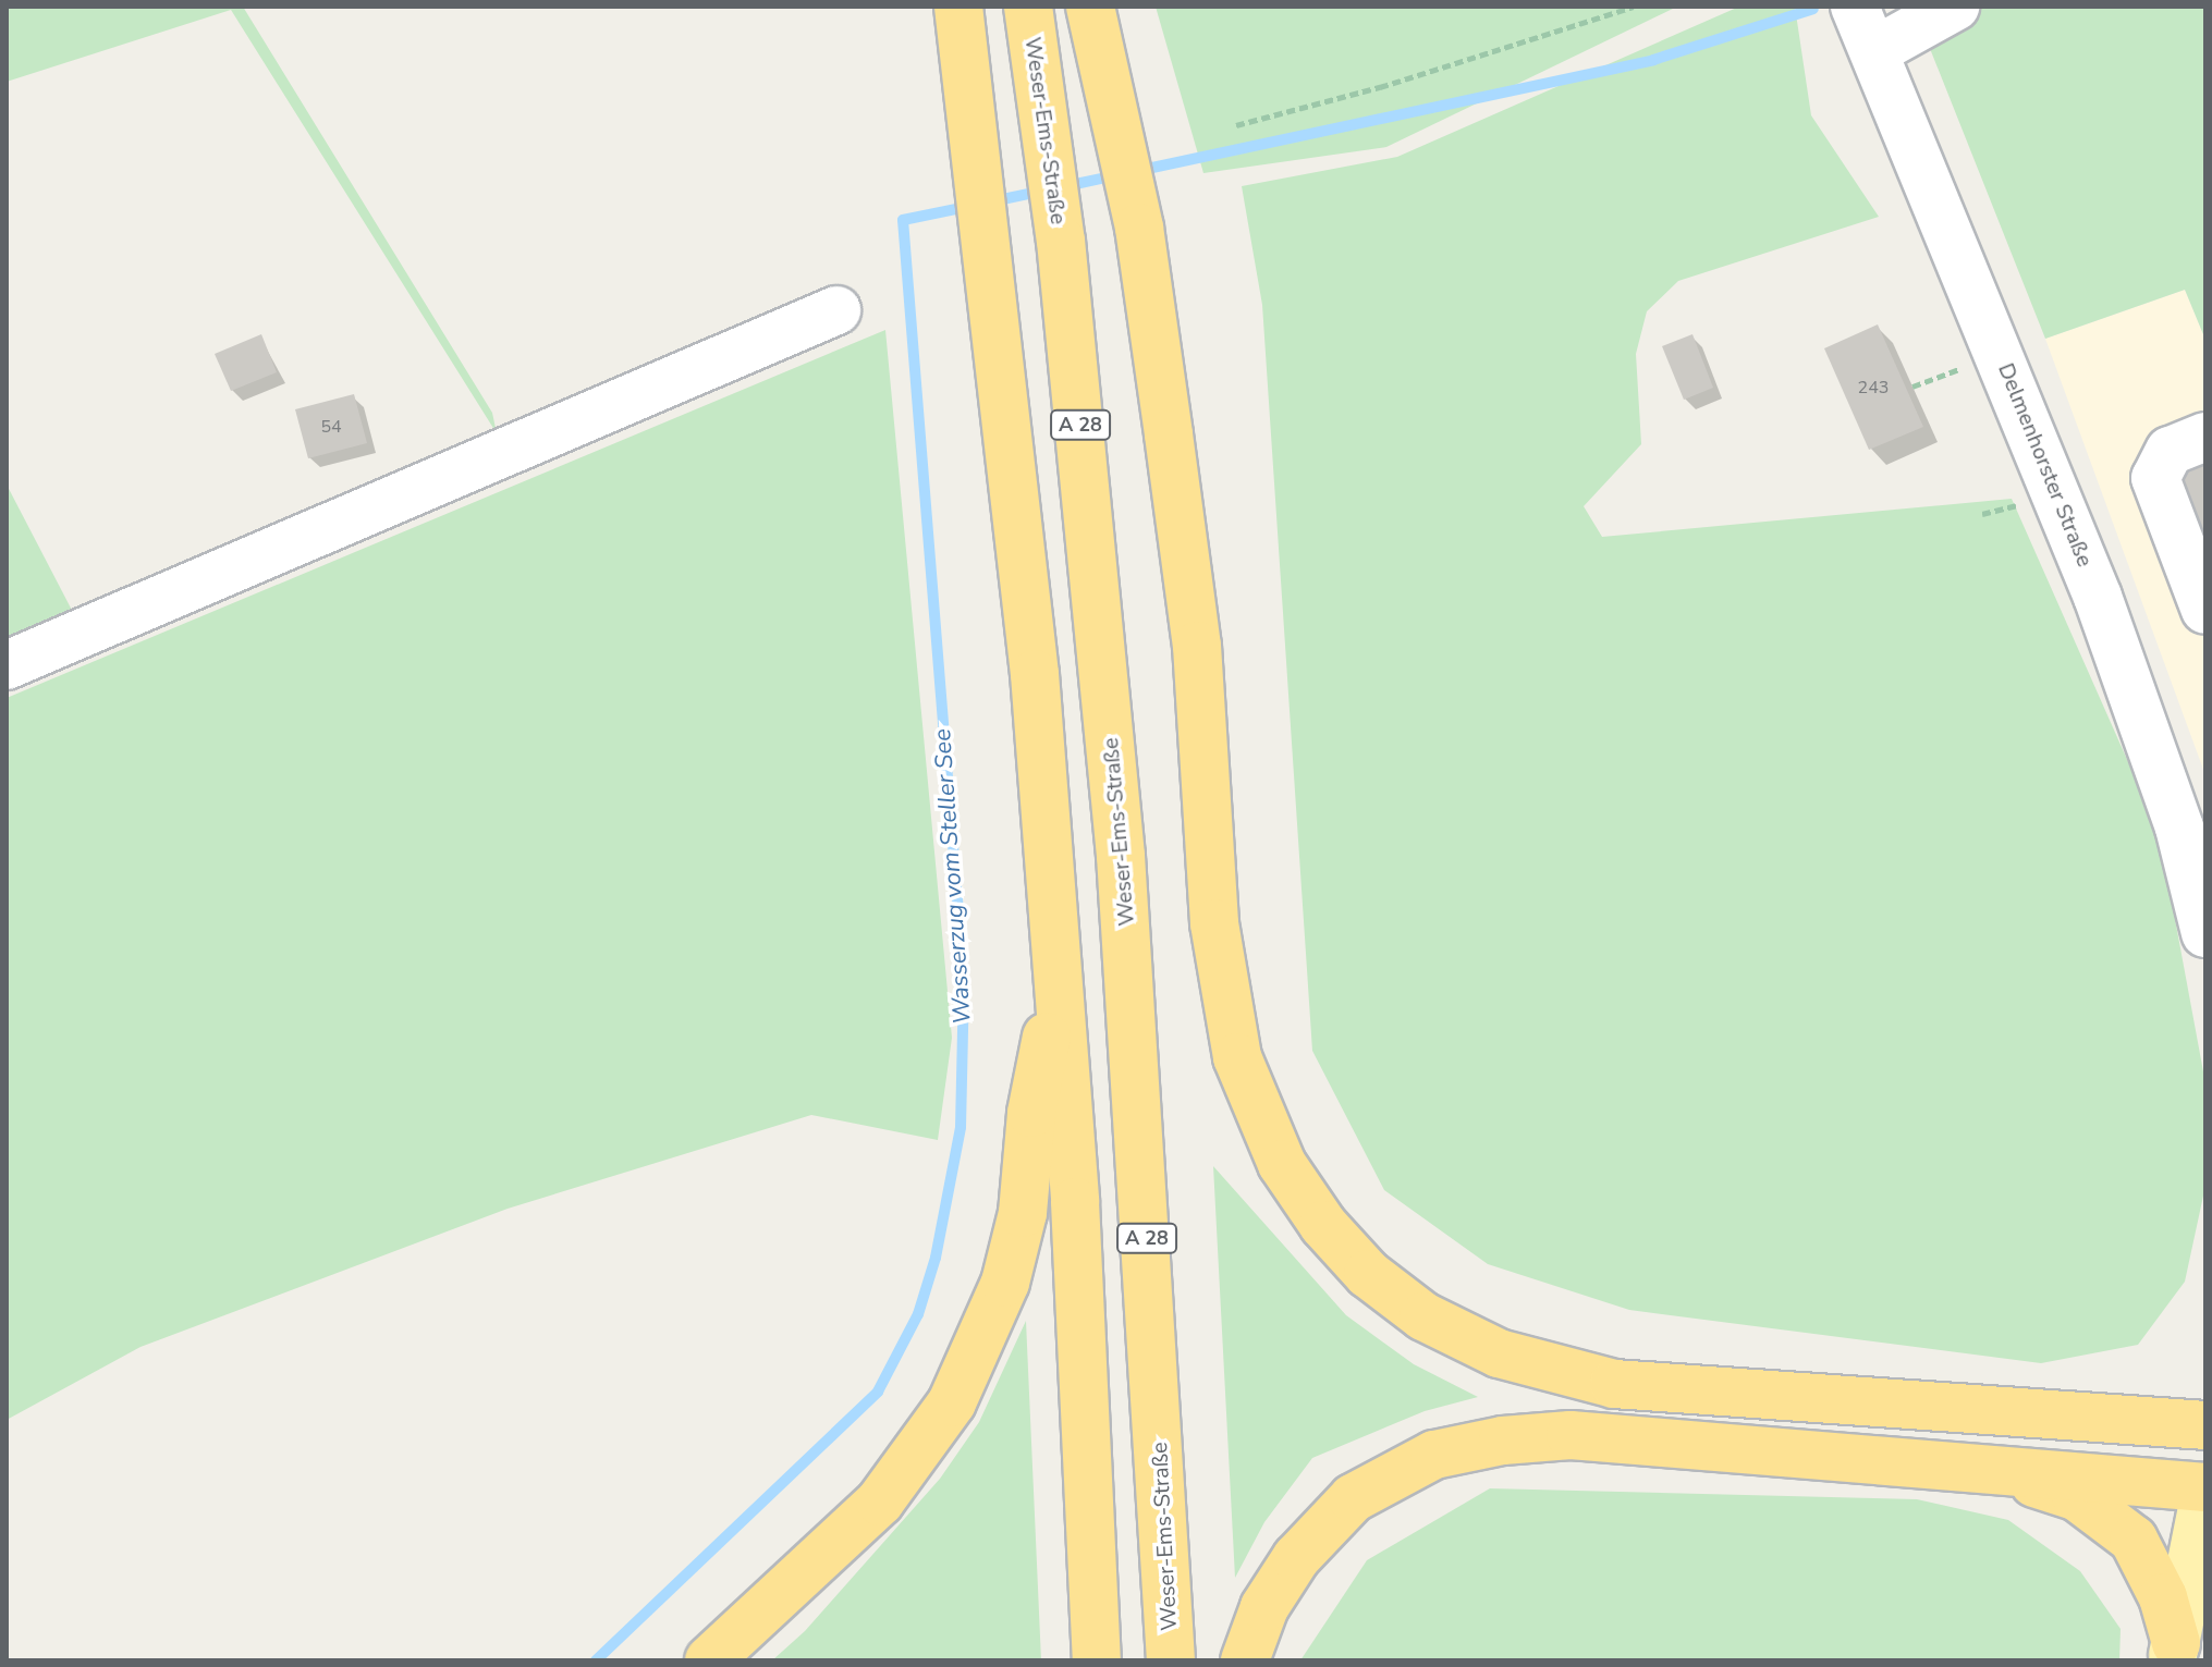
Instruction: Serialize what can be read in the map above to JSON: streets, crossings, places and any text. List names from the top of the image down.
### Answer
{
  "streets": {
    "highway": ["Weser-Ems-Straße", "A 28"],
    "street": ["Delmenhorster Straße"]
  },
  "water": ["Wasserzug vom Steller See"],
  "house_numbers": ["243", "54"]
}
